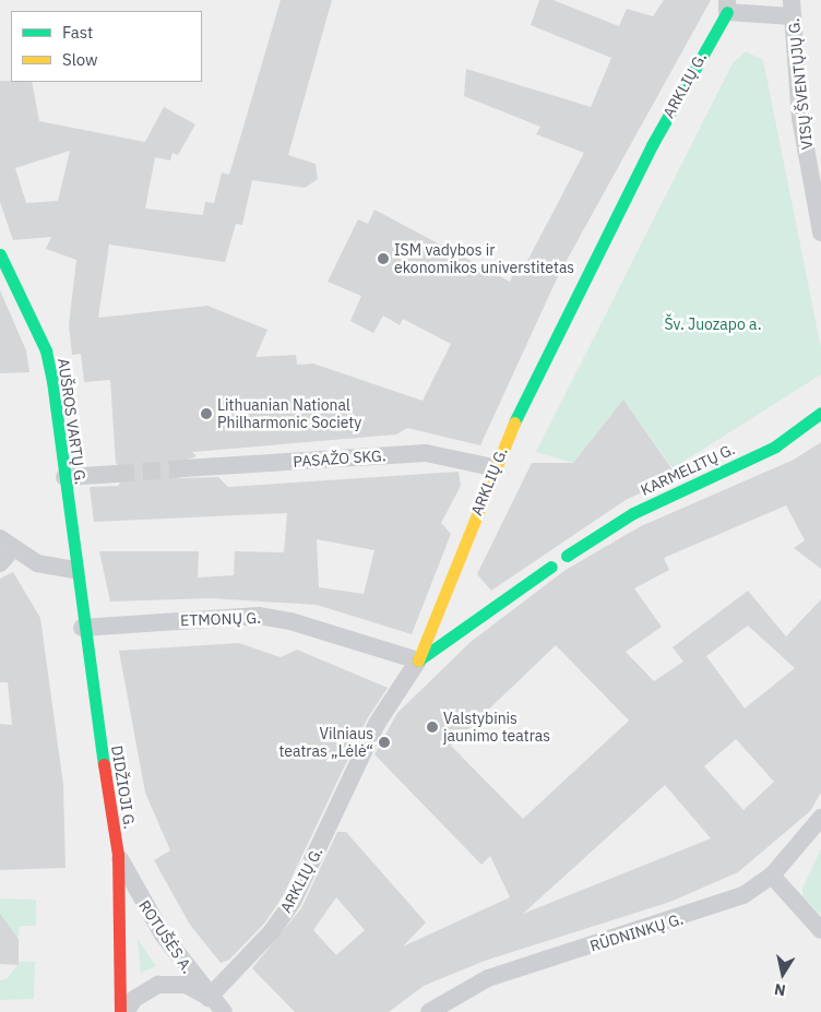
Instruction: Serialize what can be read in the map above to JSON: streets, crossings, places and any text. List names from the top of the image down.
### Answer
{
  "streets": {
    "street": [
      "VISŲ ŠVENTŲJŲ G.",
      "ARKLIŲ G.",
      "AUŠROS VARTŲ G.",
      "PASAŽO SKG.",
      "KARMELITŲ G.",
      "ETMONŲ G.",
      "DIDŽIOJI G.",
      "RŪDNINKŲ G.",
      "ROTUŠĖS A."
    ]
  },
  "crossings": [
    ["VISŲ ŠVENTŲJŲ G.", "ARKLIŲ G."],
    ["ARKLIŲ G.", "PASAŽO SKG."],
    ["ARKLIŲ G.", "ETMONŲ G."],
    ["ARKLIŲ G.", "ROTUŠĖS A."],
    ["AUŠROS VARTŲ G.", "DIDŽIOJI G."],
    ["ETMONŲ G.", "DIDŽIOJI G."],
    ["DIDŽIOJI G.", "ROTUŠĖS A."]
  ],
  "parks": ["Šv. Juozapo a."],
  "places": [
    "ISM vadybos ir ekonomikos universtitetas",
    "Lithuanian National Philharmonic Society",
    "Valstybinis jaunimo teatras",
    "Vilniaus teatras „Lėlė“"
  ],
  "legend": ["Fast", "Slow"],
  "north": "bottom"
}
